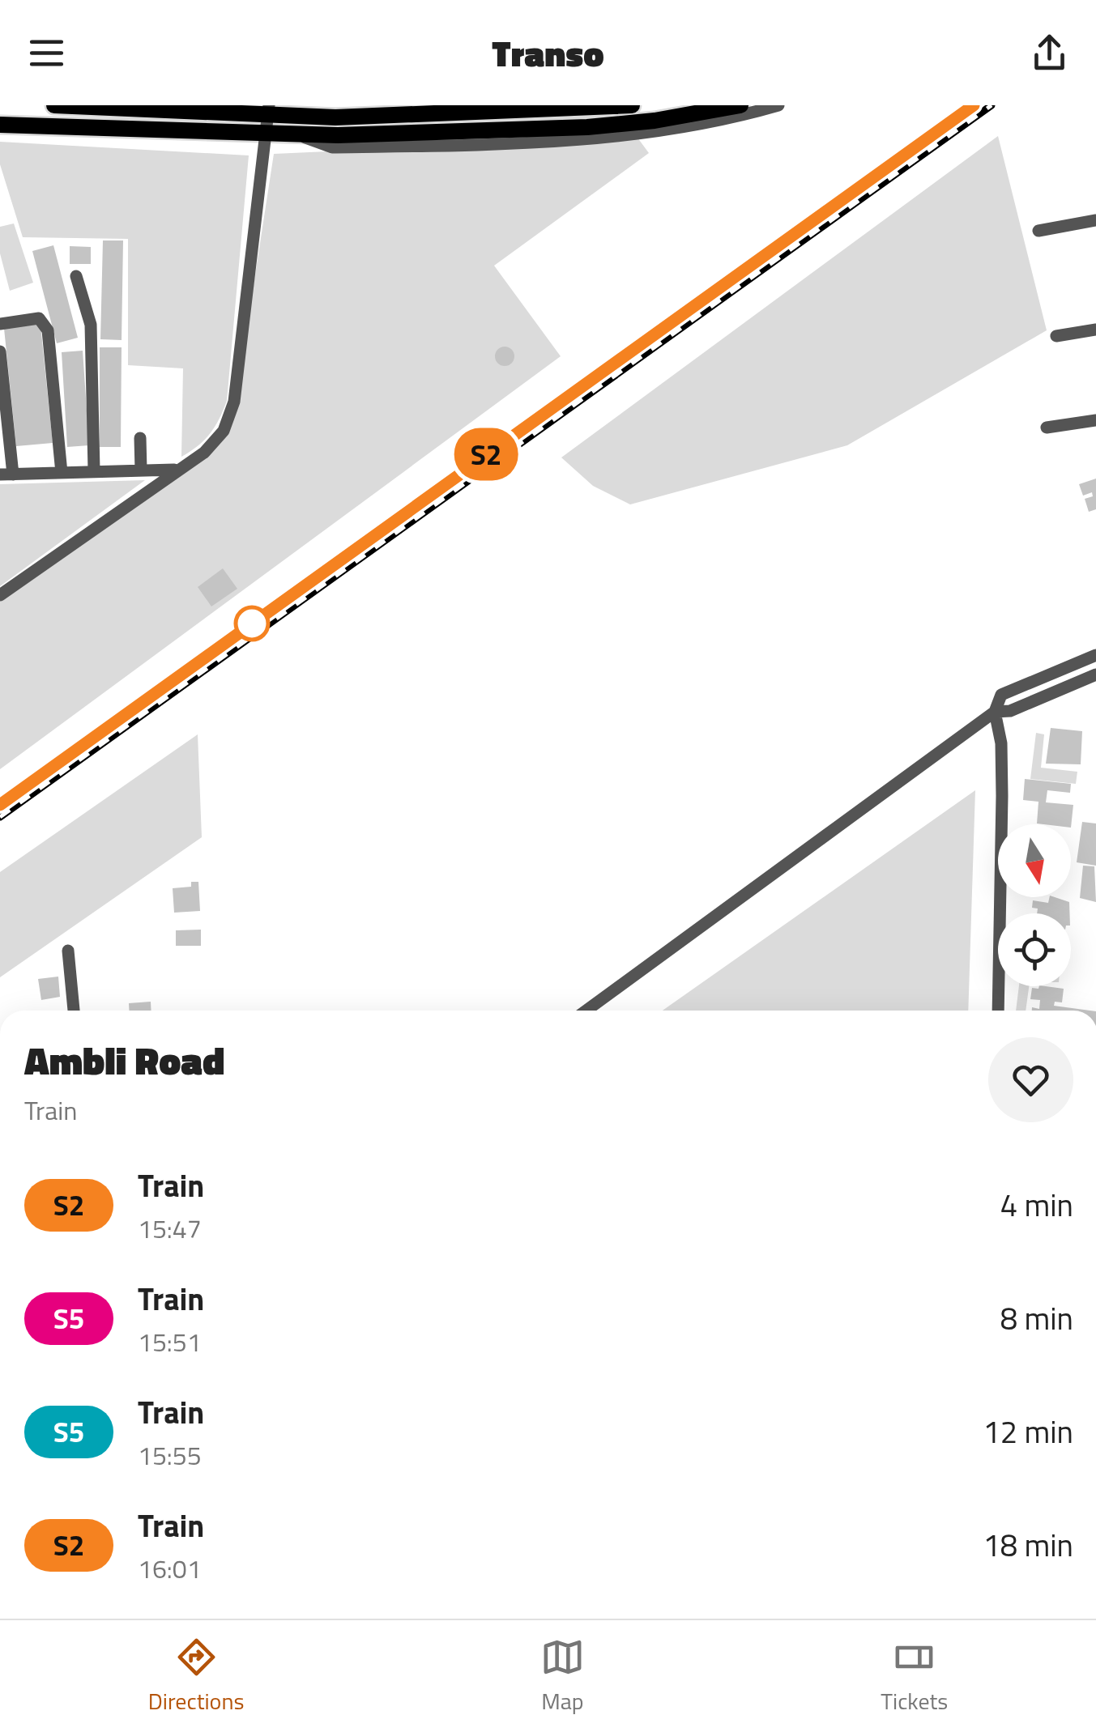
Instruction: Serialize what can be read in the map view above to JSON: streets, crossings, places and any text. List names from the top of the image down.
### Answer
{
  "north": "bottom",
  "page": {
    "header": "Transo",
    "on_map": "S2",
    "heading": ["Ambli Road", "Train"],
    "list": [
      {
        "mark": "S2",
        "name": "Train",
        "note": "15:47",
        "value": "4 min"
      },
      {
        "mark": "S5",
        "name": "Train",
        "note": "15:51",
        "value": "8 min"
      },
      {
        "mark": "S5",
        "name": "Train",
        "note": "15:55",
        "value": "12 min"
      },
      {
        "mark": "S2",
        "name": "Train",
        "note": "16:01",
        "value": "18 min"
      }
    ],
    "tabs": ["Directions", "Map", "Tickets"]
  }
}
